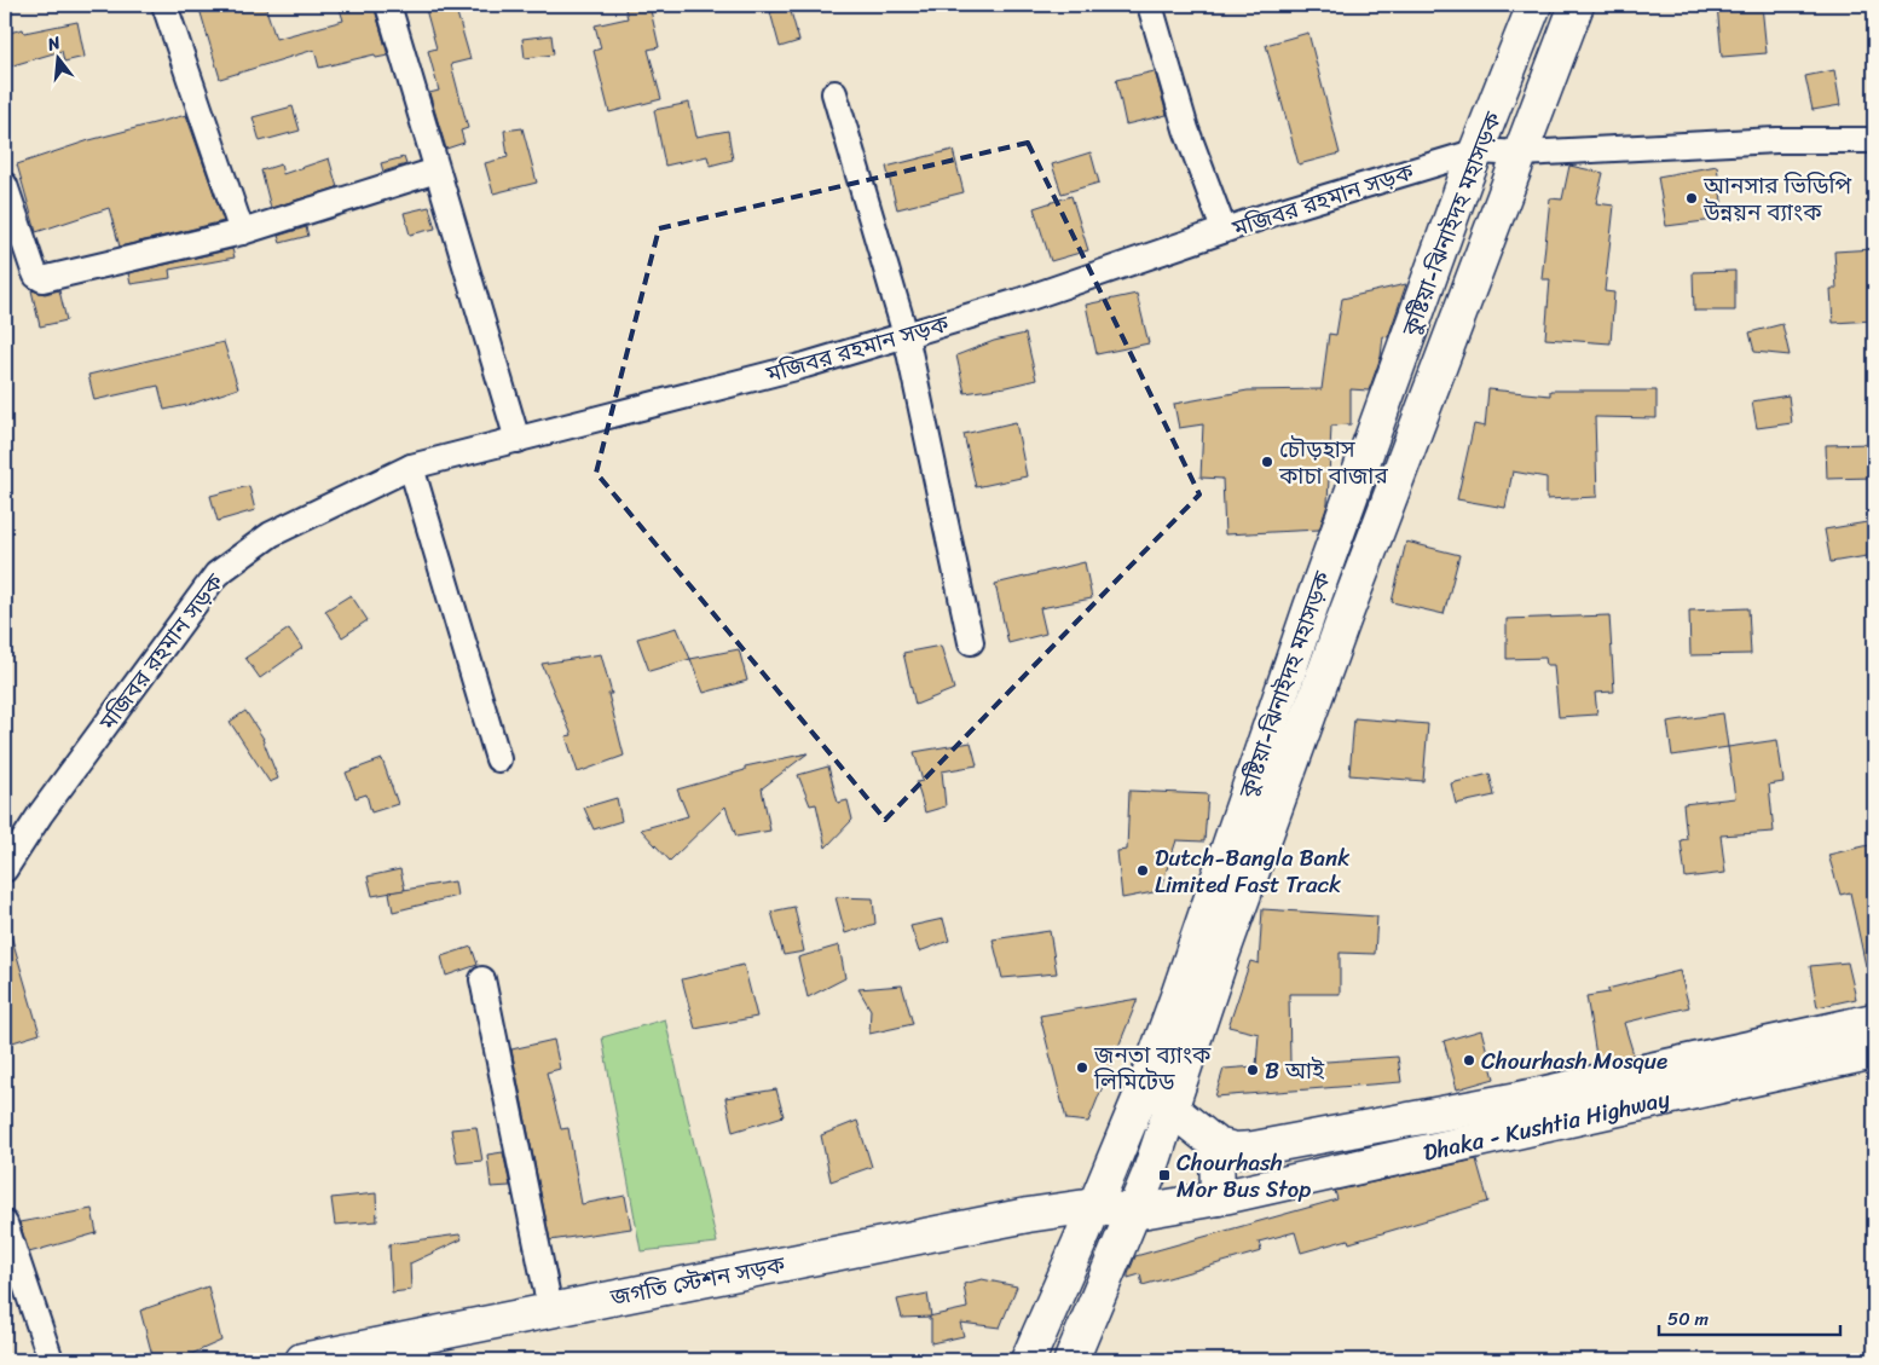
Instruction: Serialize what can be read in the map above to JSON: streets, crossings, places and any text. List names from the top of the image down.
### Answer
{
  "streets": {
    "main road": ["কুষ্টিয়া-ঝিনাইদহ মহাসড়ক", "Dhaka - Kushtia Highway", "জগতি স্টেশন সড়ক"],
    "street": ["মজিবর রহমান সড়ক"]
  },
  "crossings": [
    ["মজিবর রহমান সড়ক", "কুষ্টিয়া-ঝিনাইদহ মহাসড়ক"],
    ["কুষ্টিয়া-ঝিনাইদহ মহাসড়ক", "Dhaka - Kushtia Highway"],
    ["কুষ্টিয়া-ঝিনাইদহ মহাসড়ক", "জগতি স্টেশন সড়ক"],
    ["Dhaka - Kushtia Highway", "জগতি স্টেশন সড়ক"]
  ],
  "places": {
    "other": [
      "আনসার ভিডিপি উন্নয়ন ব্যাংক",
      "চৌড়হাস কাচা বাজার",
      "Dutch-Bangla Bank Limited Fast Track",
      "Chourhash Mosque",
      "জনতা ব্যাংক লিমিটেড",
      "B আই"
    ],
    "transit": ["Chourhash Mor Bus Stop"]
  },
  "scale_bar": "50 m",
  "north": "top"
}
